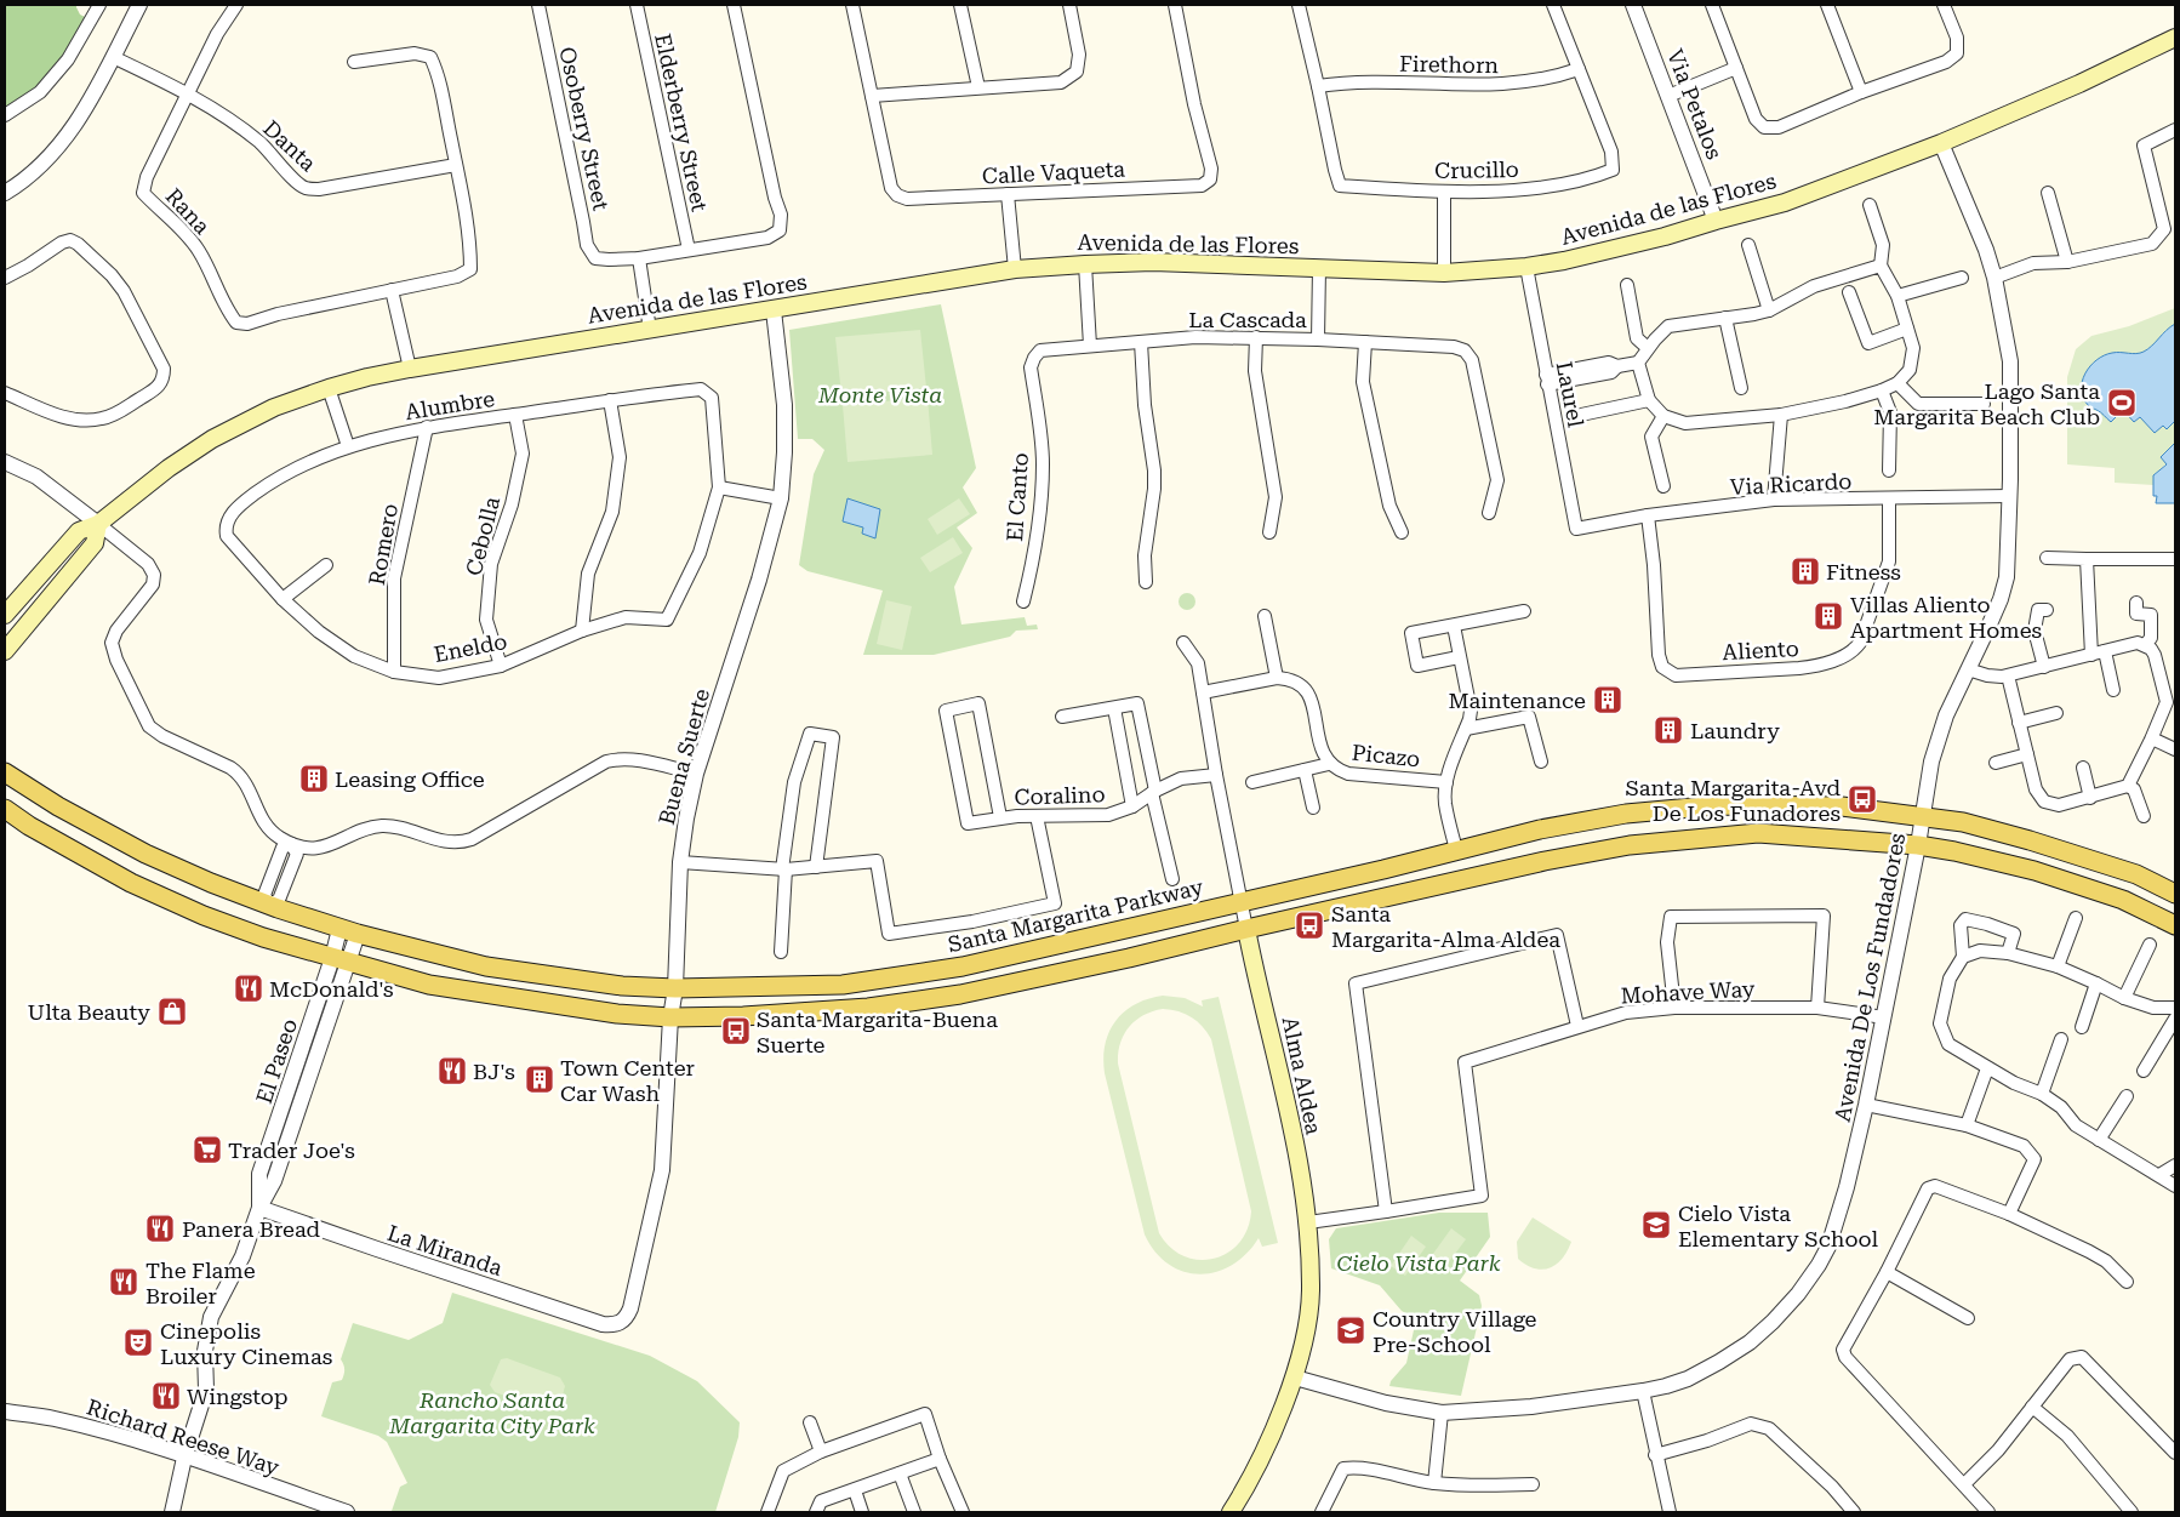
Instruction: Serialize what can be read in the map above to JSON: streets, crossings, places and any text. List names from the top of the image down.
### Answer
{
  "streets": {
    "main road": ["Avenida de las Flores", "Santa Margarita Parkway", "Alma Aldea"],
    "street": [
      "Firethorn",
      "Via Petalos",
      "Elderberry Street",
      "Osoberry Street",
      "Danta",
      "Crucillo",
      "Calle Vaqueta",
      "Rana",
      "La Cascada",
      "Laurel",
      "Alumbre",
      "Via Ricardo",
      "El Canto",
      "Cebolla",
      "Romero",
      "Eneldo",
      "Aliento",
      "Picazo",
      "Buena Suerte",
      "Coralino",
      "Avenida De Los Fundadores",
      "Mohave Way",
      "El Paseo",
      "La Miranda",
      "Richard Reese Way"
    ]
  },
  "crossings": [
    ["Firethorn", "Crucillo"],
    ["Via Petalos", "Avenida de las Flores"],
    ["Danta", "Rana"],
    ["Avenida de las Flores", "Laurel"],
    ["Avenida de las Flores", "Buena Suerte"],
    ["Avenida de las Flores", "Avenida De Los Fundadores"],
    ["La Cascada", "El Canto"],
    ["Laurel", "Via Ricardo"],
    ["Alumbre", "Cebolla"],
    ["Alumbre", "Romero"],
    ["Alumbre", "Eneldo"],
    ["Via Ricardo", "Aliento"],
    ["Via Ricardo", "Avenida De Los Fundadores"],
    ["Cebolla", "Eneldo"],
    ["Romero", "Eneldo"],
    ["Buena Suerte", "Santa Margarita Parkway"],
    ["Buena Suerte", "La Miranda"],
    ["Coralino", "Alma Aldea"],
    ["Santa Margarita Parkway", "Avenida De Los Fundadores"],
    ["Santa Margarita Parkway", "El Paseo"],
    ["Santa Margarita Parkway", "Alma Aldea"],
    ["Avenida De Los Fundadores", "Mohave Way"],
    ["Avenida De Los Fundadores", "Alma Aldea"],
    ["El Paseo", "La Miranda"],
    ["El Paseo", "Richard Reese Way"]
  ],
  "parks": ["Monte Vista", "Cielo Vista Park", "Rancho Santa Margarita City Park"],
  "places": {
    "sports": ["Lago Santa Margarita Beach Club"],
    "building": [
      "Fitness",
      "Villas Aliento Apartment Homes",
      "Maintenance",
      "Laundry",
      "Leasing Office",
      "Town Center Car Wash"
    ],
    "bus stop": ["Santa Margarita-Avd De Los Funadores", "Santa Margarita-Alma Aldea", "Santa Margarita-Buena Suerte"],
    "restaurant": [
      "McDonald's",
      "BJ's",
      "Panera Bread",
      "The Flame Broiler",
      "Wingstop"
    ],
    "shop": ["Ulta Beauty"],
    "supermarket": ["Trader Joe's"],
    "school or university": ["Cielo Vista Elementary School", "Country Village Pre-School"],
    "theatre": ["Cinepolis Luxury Cinemas"]
  }
}
